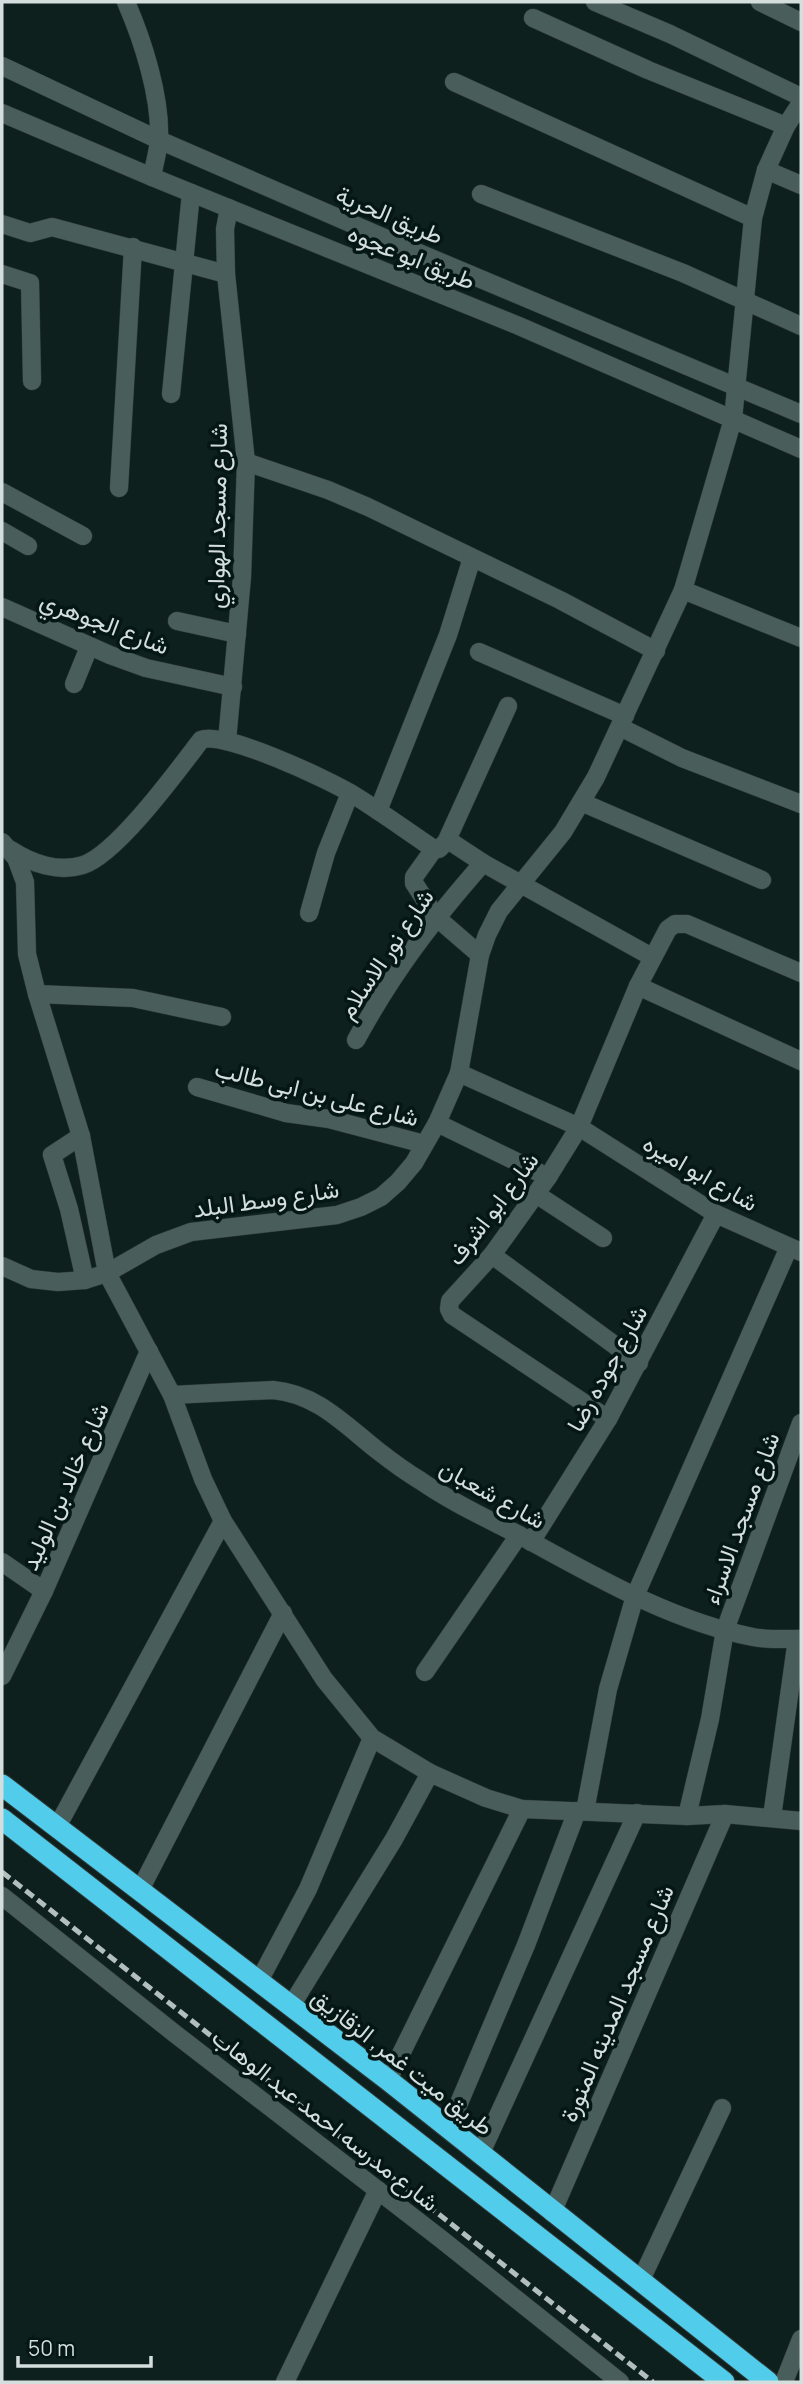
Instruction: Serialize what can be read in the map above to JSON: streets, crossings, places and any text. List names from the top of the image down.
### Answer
{
  "streets": {
    "highway": ["طريق ميت غمر, الزقازيق"],
    "street": [
      "طريق الحرية",
      "طريق ابو عجوه",
      "شارع مسجد الهواري",
      "شارع الجوهري",
      "شارع نور الاسلام",
      "شارع على بن ابى طالب",
      "شارع ابو اميره",
      "شارع وسط البلد",
      "شارع ابو اشرف",
      "شارع جوده رضا",
      "شارع خالد بن الوليد",
      "شارع شعبان",
      "شارع مسجد الاسراء",
      "شارع مسجد المدينه المنورة",
      "شارع مدرسه احمد عبد الوهاب"
    ]
  },
  "crossings": [
    ["طريق الحرية", "شارع وسط البلد"],
    ["طريق ابو عجوه", "شارع مسجد الهواري"],
    ["طريق ابو عجوه", "شارع وسط البلد"],
    ["شارع مسجد الهواري", "شارع الجوهري"],
    ["شارع على بن ابى طالب", "شارع وسط البلد"],
    ["شارع ابو اميره", "شارع وسط البلد"],
    ["شارع ابو اميره", "شارع ابو اشرف"],
    ["شارع ابو اميره", "شارع جوده رضا"],
    ["شارع ابو اشرف", "شارع جوده رضا"],
    ["شارع جوده رضا", "شارع شعبان"],
    ["شارع شعبان", "شارع مسجد الاسراء"],
    ["شارع مسجد المدينه المنورة", "طريق ميت غمر, الزقازيق"]
  ],
  "scale_bar": "50 m"
}
